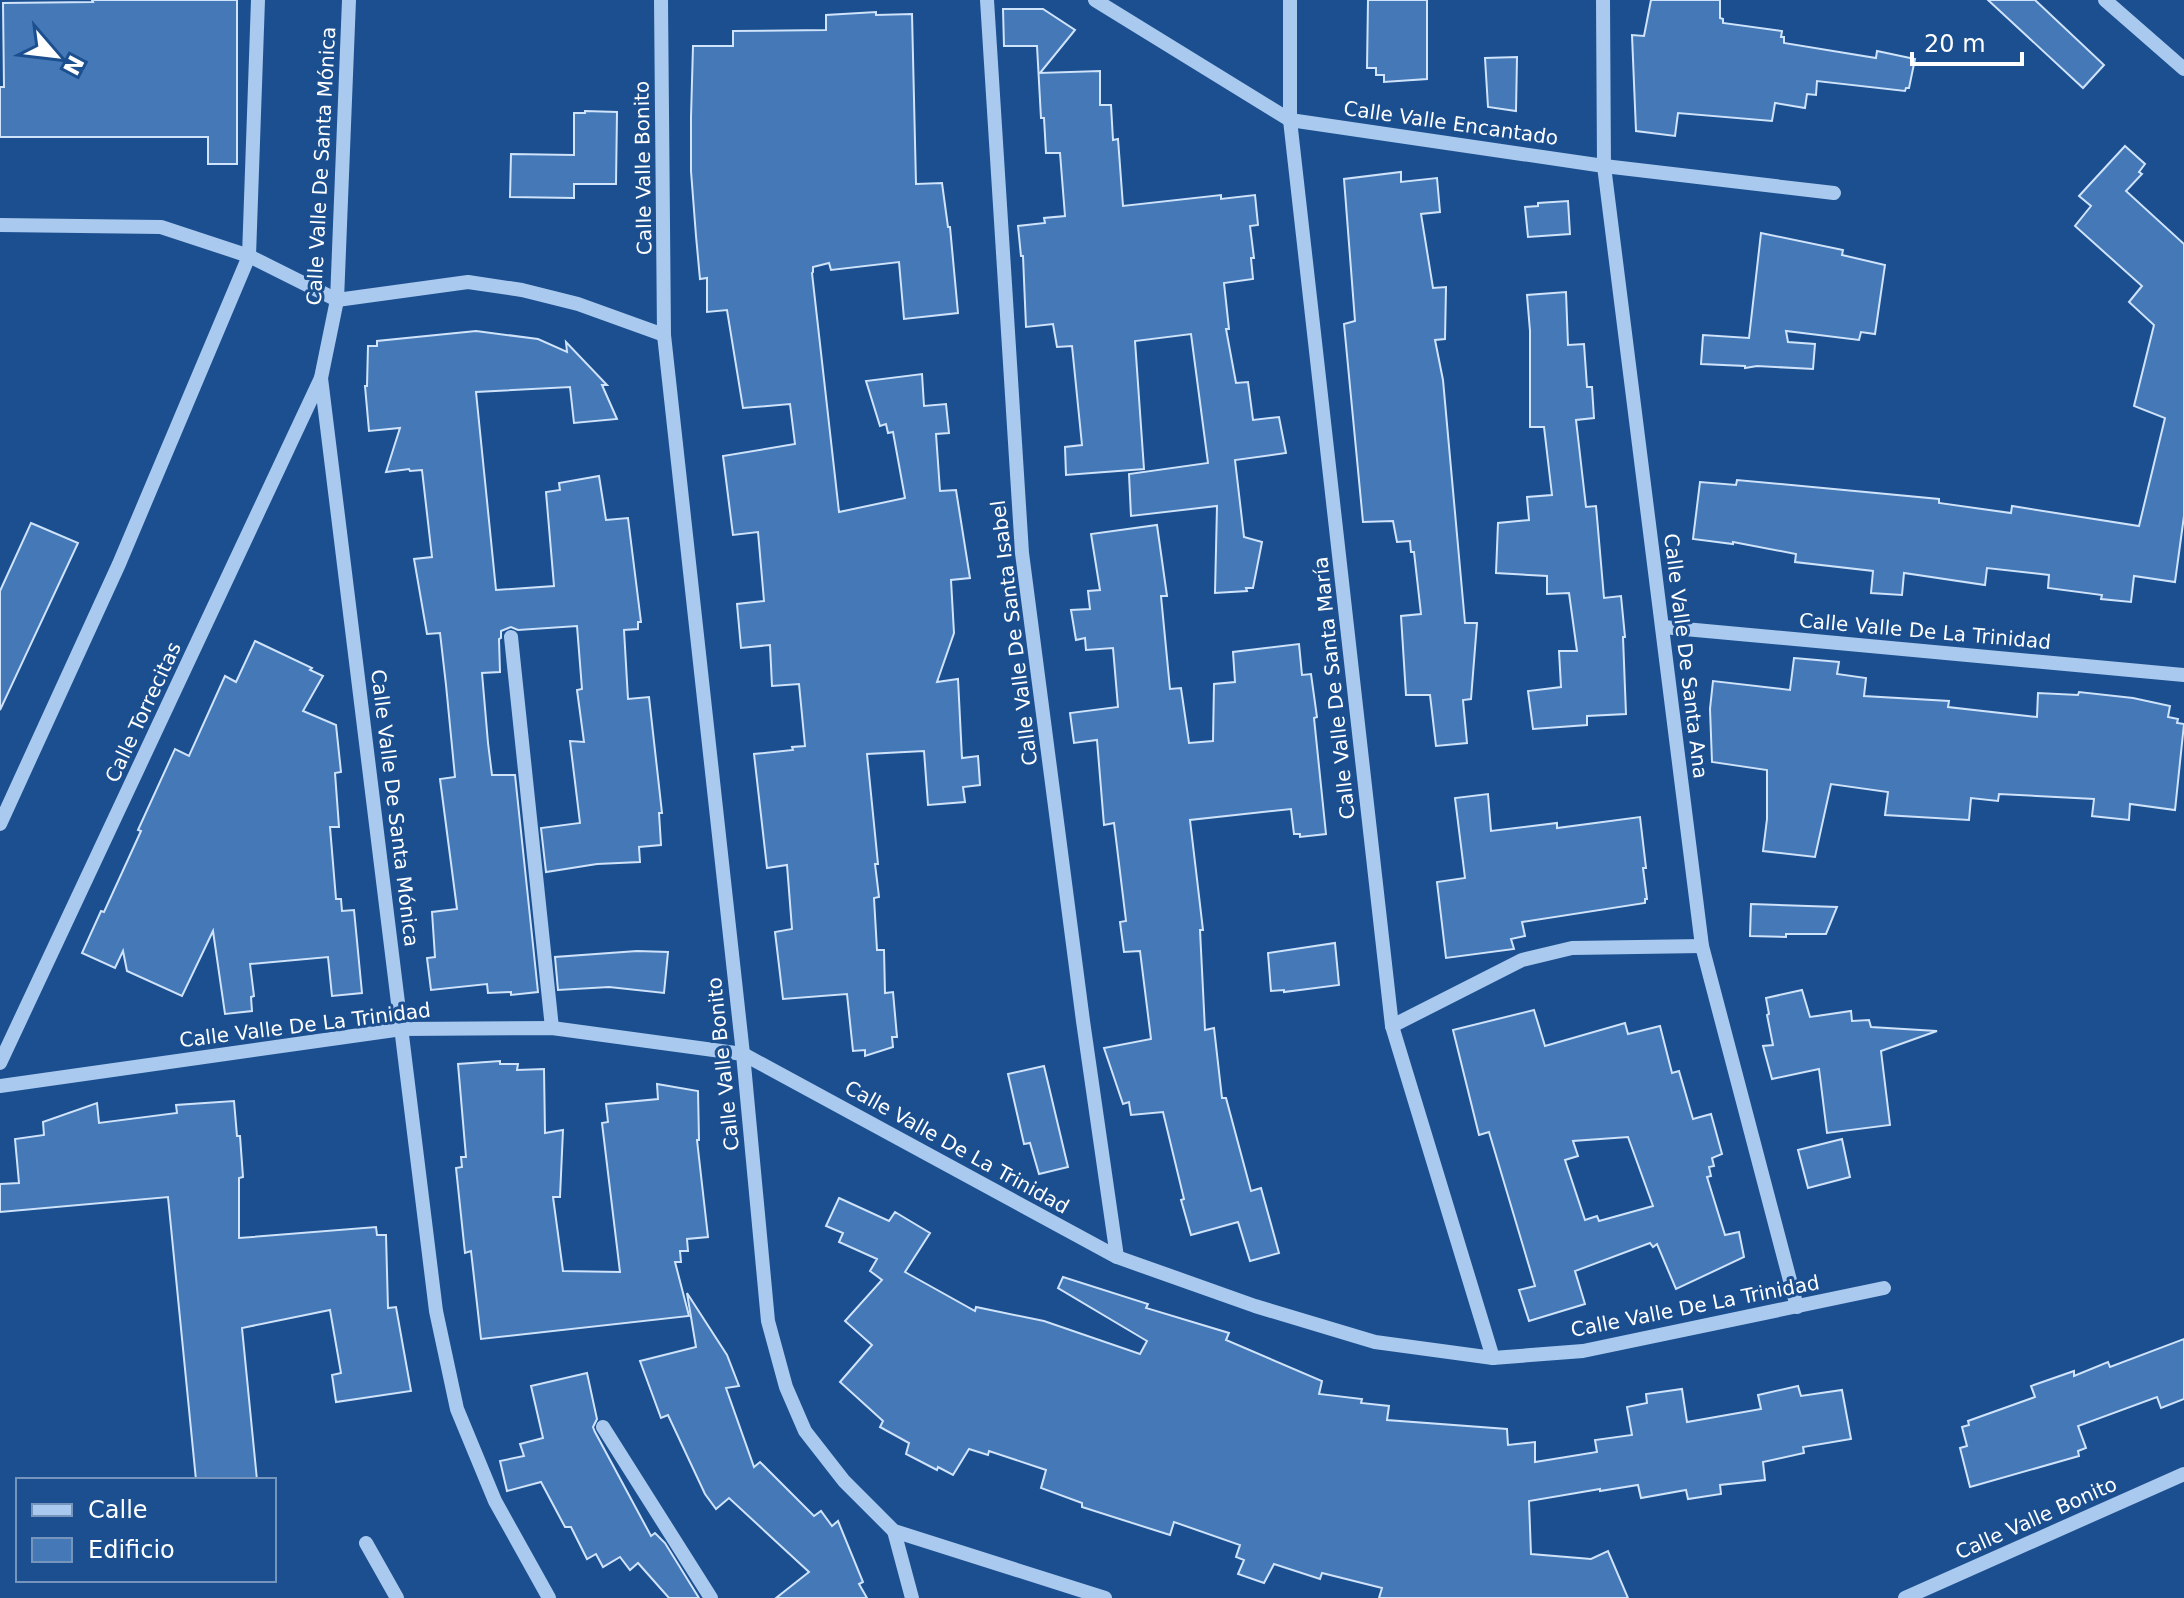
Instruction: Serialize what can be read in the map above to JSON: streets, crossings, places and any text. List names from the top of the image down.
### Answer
{
  "streets": {
    "street": [
      "Calle Valle Encantado",
      "Calle Valle De Santa Mónica",
      "Calle Valle Bonito",
      "Calle Valle De La Trinidad",
      "Calle Valle De Santa Isabel",
      "Calle Valle De Santa Ana",
      "Calle Valle De Santa María",
      "Calle Torrecitas"
    ]
  },
  "crossings": [
    ["Calle Valle Encantado", "Calle Valle De Santa Ana"],
    ["Calle Valle Encantado", "Calle Valle De Santa María"],
    ["Calle Valle De Santa Mónica", "Calle Valle De La Trinidad"],
    ["Calle Valle De Santa Mónica", "Calle Torrecitas"],
    ["Calle Valle Bonito", "Calle Valle De La Trinidad"],
    ["Calle Valle De La Trinidad", "Calle Valle De Santa Isabel"],
    ["Calle Valle De La Trinidad", "Calle Valle De Santa Ana"],
    ["Calle Valle De La Trinidad", "Calle Valle De Santa María"]
  ],
  "legend": ["Calle", "Edificio"],
  "scale_bar": "20 m",
  "north": "bottom right"
}
